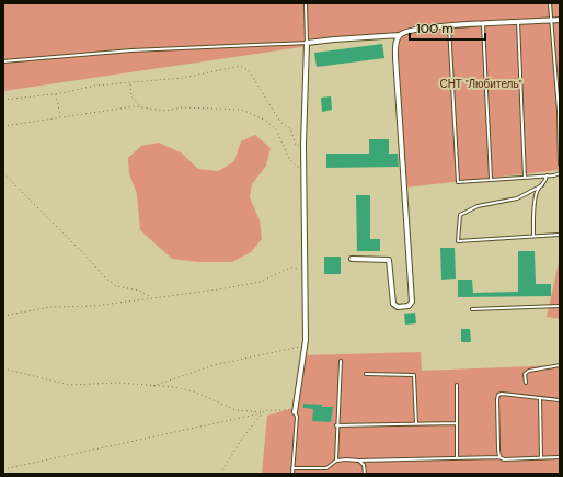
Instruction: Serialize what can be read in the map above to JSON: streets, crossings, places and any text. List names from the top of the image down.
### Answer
{
  "parks": ["СНТ \"Любитель\""],
  "scale_bar": "100 m"
}
